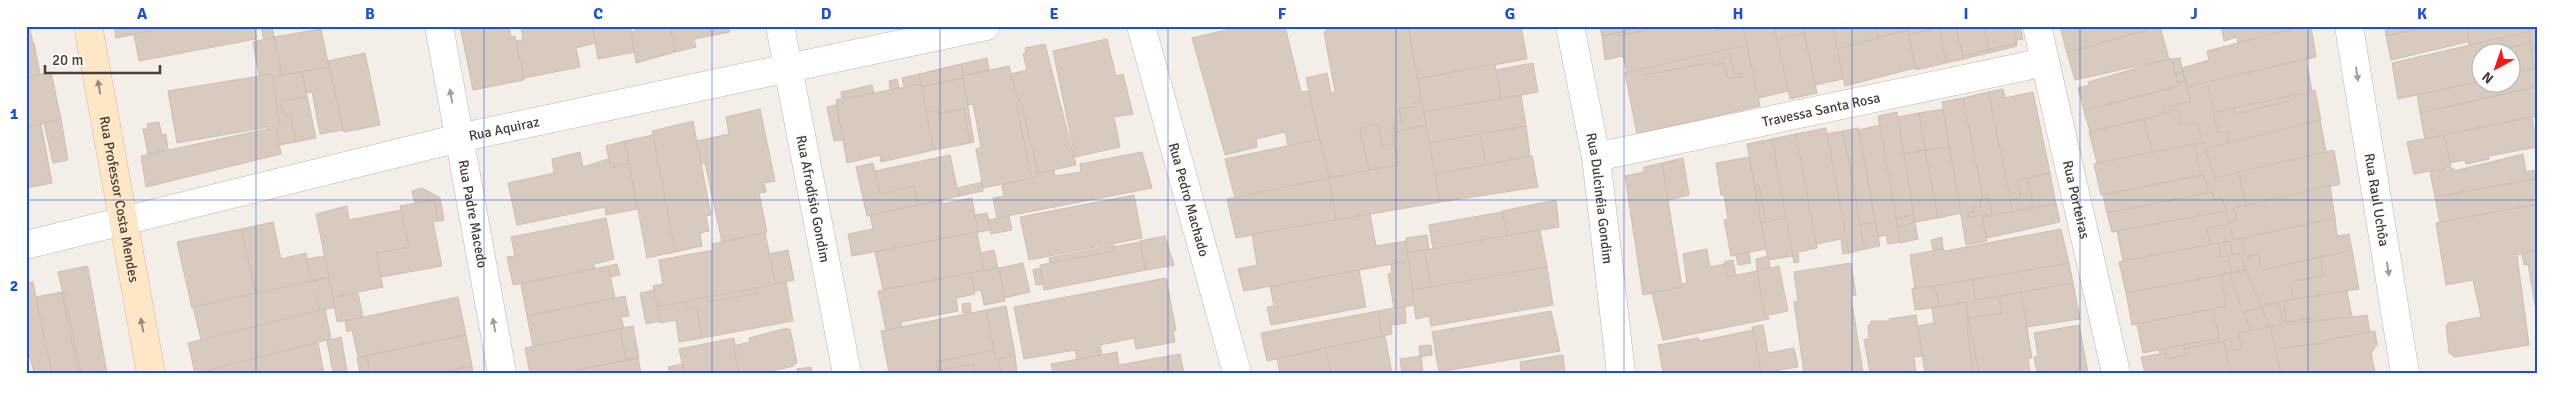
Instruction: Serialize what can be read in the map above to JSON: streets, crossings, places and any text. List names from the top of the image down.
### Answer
{
  "streets": {
    "street": [
      "Travessa Santa Rosa",
      "Rua Aquiraz",
      "Rua Dulcinéia Gondim",
      "Rua Porteiras",
      "Rua Professor Costa Mendes",
      "Rua Afrodísio Gondim",
      "Rua Pedro Machado",
      "Rua Raul Uchôa",
      "Rua Padre Macedo"
    ]
  },
  "crossings": [
    ["Travessa Santa Rosa", "Rua Dulcinéia Gondim"],
    ["Travessa Santa Rosa", "Rua Porteiras"],
    ["Rua Aquiraz", "Rua Professor Costa Mendes"],
    ["Rua Aquiraz", "Rua Afrodísio Gondim"],
    ["Rua Aquiraz", "Rua Padre Macedo"]
  ],
  "one_way": ["Rua Professor Costa Mendes", "Rua Raul Uchôa", "Rua Padre Macedo"],
  "scale_bar": "20 m",
  "north": "bottom left",
  "grid": {
    "columns": [
      "A",
      "B",
      "C",
      "D",
      "E",
      "F",
      "G",
      "H",
      "I",
      "J",
      "K"
    ],
    "rows": ["1", "2"]
  }
}
